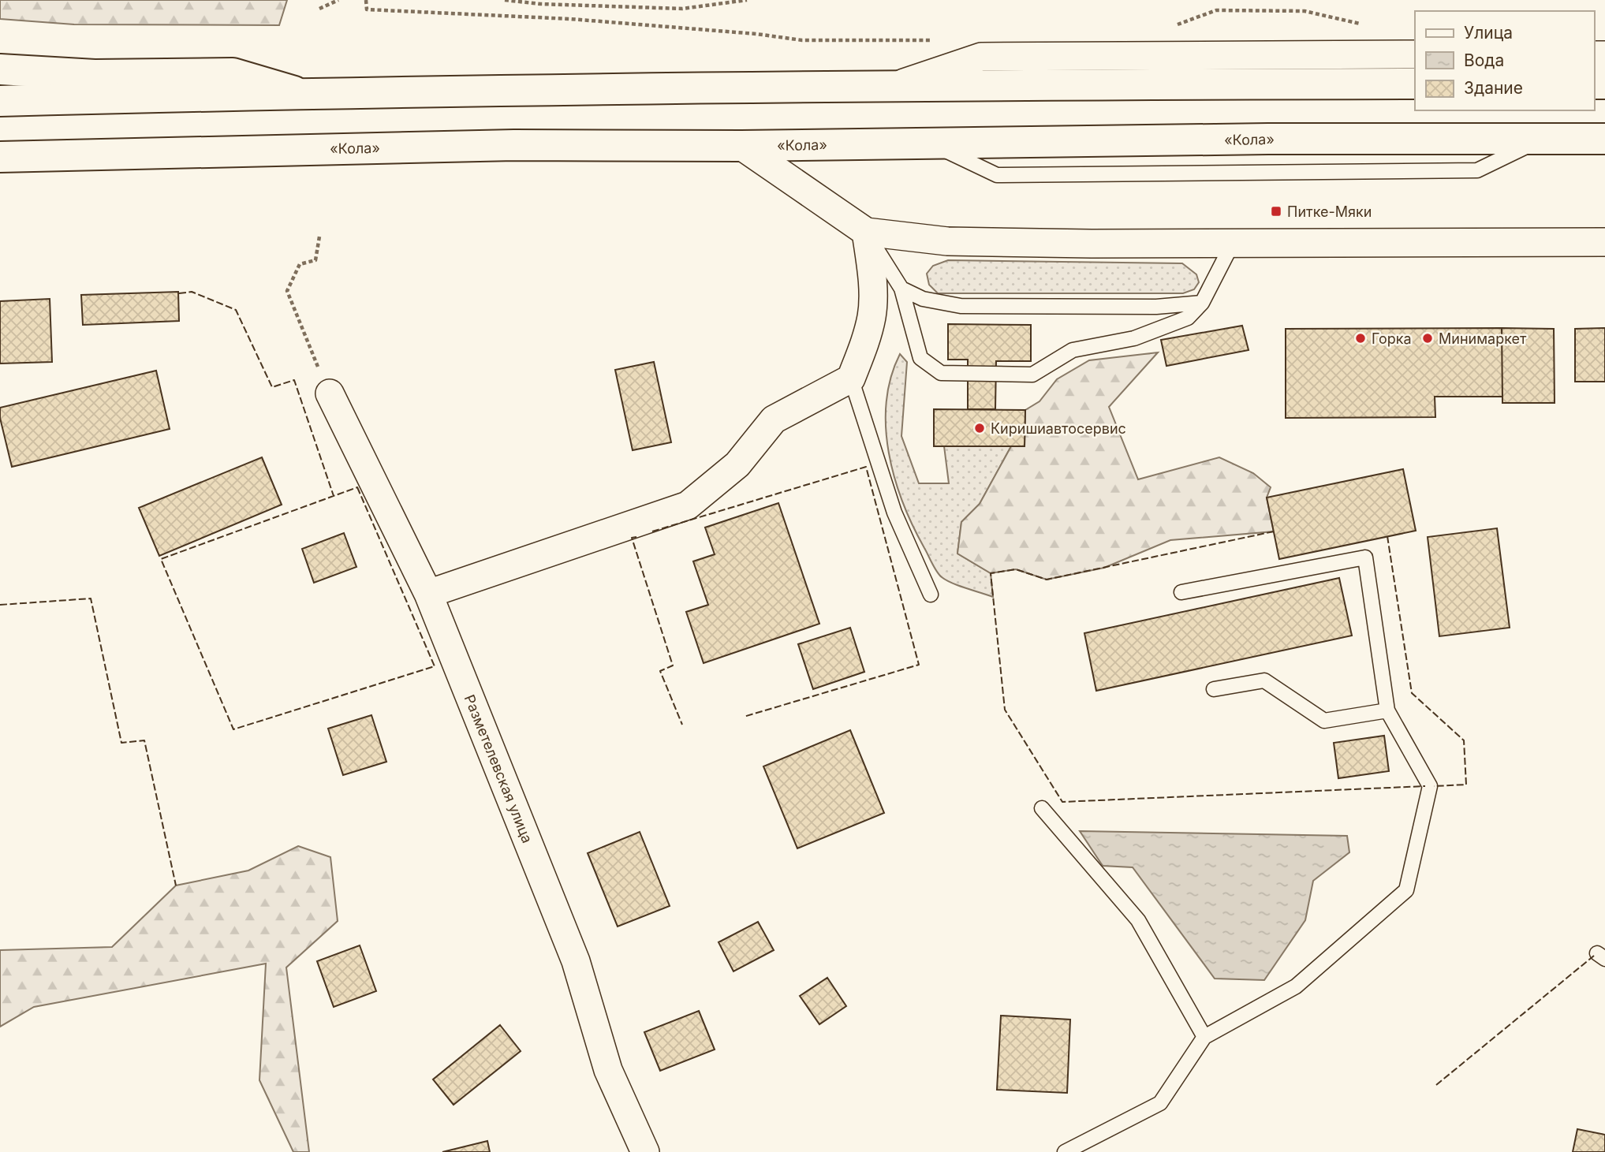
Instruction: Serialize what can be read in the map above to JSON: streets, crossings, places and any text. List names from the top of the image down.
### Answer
{
  "streets": {
    "main road": ["«Кола»"],
    "street": ["Разметелевская улица"]
  },
  "places": {
    "transit": ["Питке-Мяки"],
    "other": ["Горка", "Минимаркет", "Киришиавтосервис"]
  },
  "legend": ["Улица", "Вода", "Здание"]
}
